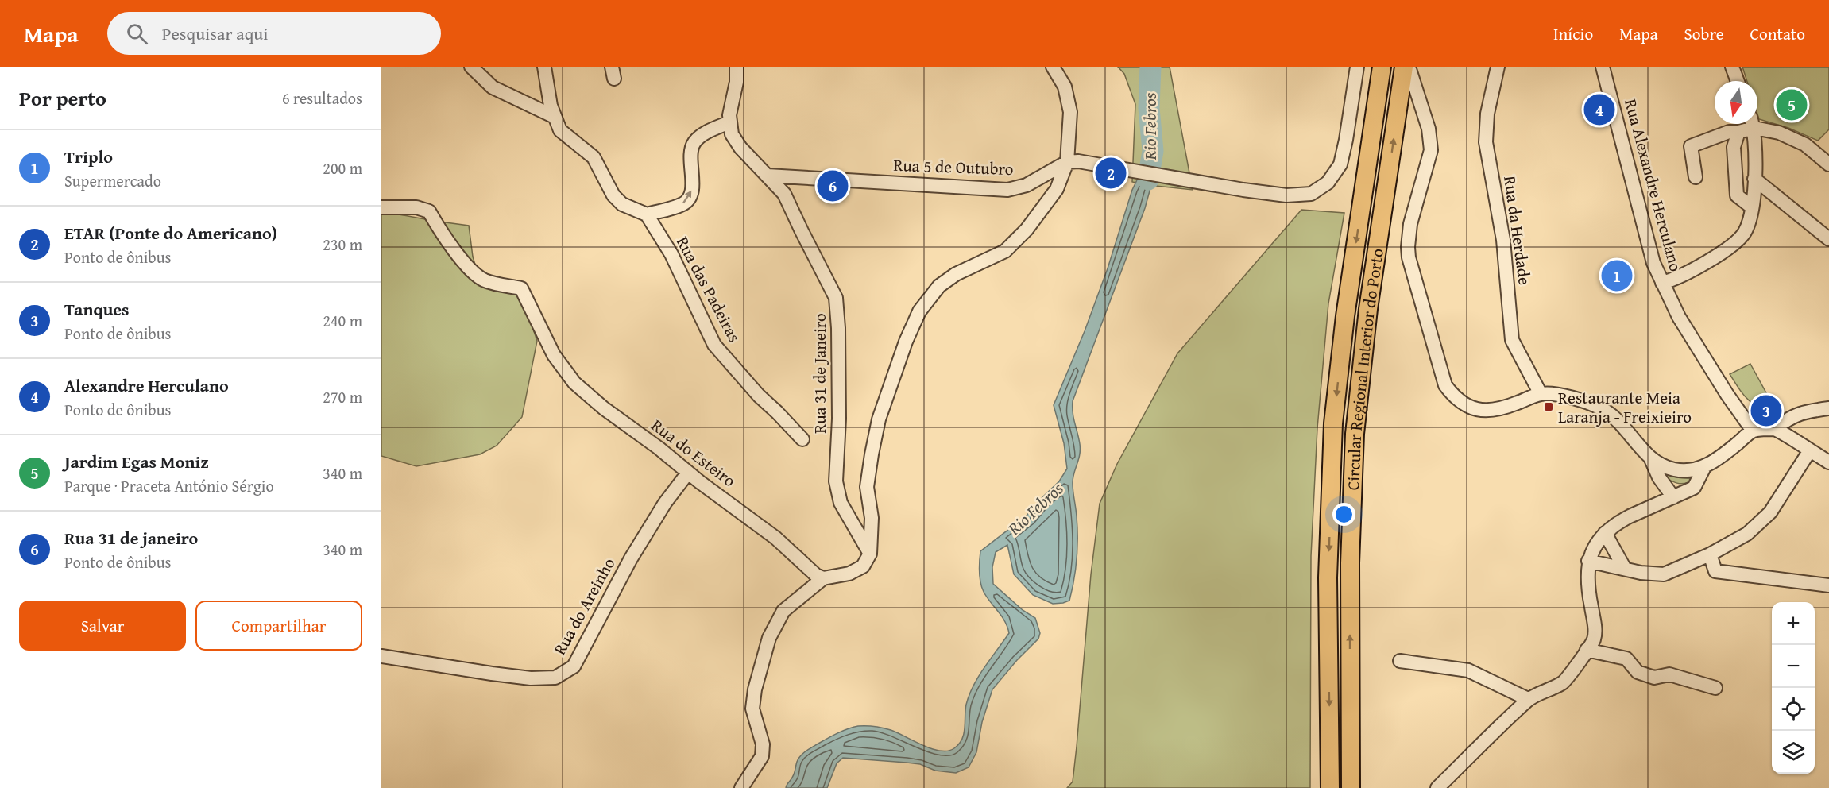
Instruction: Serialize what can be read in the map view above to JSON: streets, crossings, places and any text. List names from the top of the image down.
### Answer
{
  "streets": {
    "highway": ["Circular Regional Interior do Porto"],
    "street": [
      "Rua 5 de Outubro",
      "Rua Alexandre Herculano",
      "Rua da Herdade",
      "Rua das Padeiras",
      "Rua 31 de Janeiro",
      "Rua do Esteiro",
      "Rua do Areinho"
    ]
  },
  "crossings": [
    ["Rua 5 de Outubro", "Rua 31 de Janeiro"],
    ["Rua do Esteiro", "Rua do Areinho"]
  ],
  "water": ["Rio Febros"],
  "places": {
    "transit": ["Restaurante Meia Laranja - Freixieiro"]
  },
  "north": "bottom",
  "page": {
    "header": "Mapa",
    "search": "Pesquisar aqui",
    "nav": [
      "Início",
      "Mapa",
      "Sobre",
      "Contato"
    ],
    "heading": ["Por perto", "6 resultados"],
    "pins": [
      "5",
      "4",
      "2",
      "6",
      "1",
      "3"
    ],
    "list": [
      {
        "mark": "1",
        "name": "Triplo",
        "note": "Supermercado",
        "value": "200 m"
      },
      {
        "mark": "2",
        "name": "ETAR (Ponte do Americano)",
        "note": "Ponto de ônibus",
        "value": "230 m"
      },
      {
        "mark": "3",
        "name": "Tanques",
        "note": "Ponto de ônibus",
        "value": "240 m"
      },
      {
        "mark": "4",
        "name": "Alexandre Herculano",
        "note": "Ponto de ônibus",
        "value": "270 m"
      },
      {
        "mark": "5",
        "name": "Jardim Egas Moniz",
        "note": "Parque · Praceta António Sérgio",
        "value": "340 m"
      },
      {
        "mark": "6",
        "name": "Rua 31 de janeiro",
        "note": "Ponto de ônibus",
        "value": "340 m"
      }
    ],
    "buttons": ["Salvar", "Compartilhar"],
    "map_buttons": ["+", "−"]
  }
}
